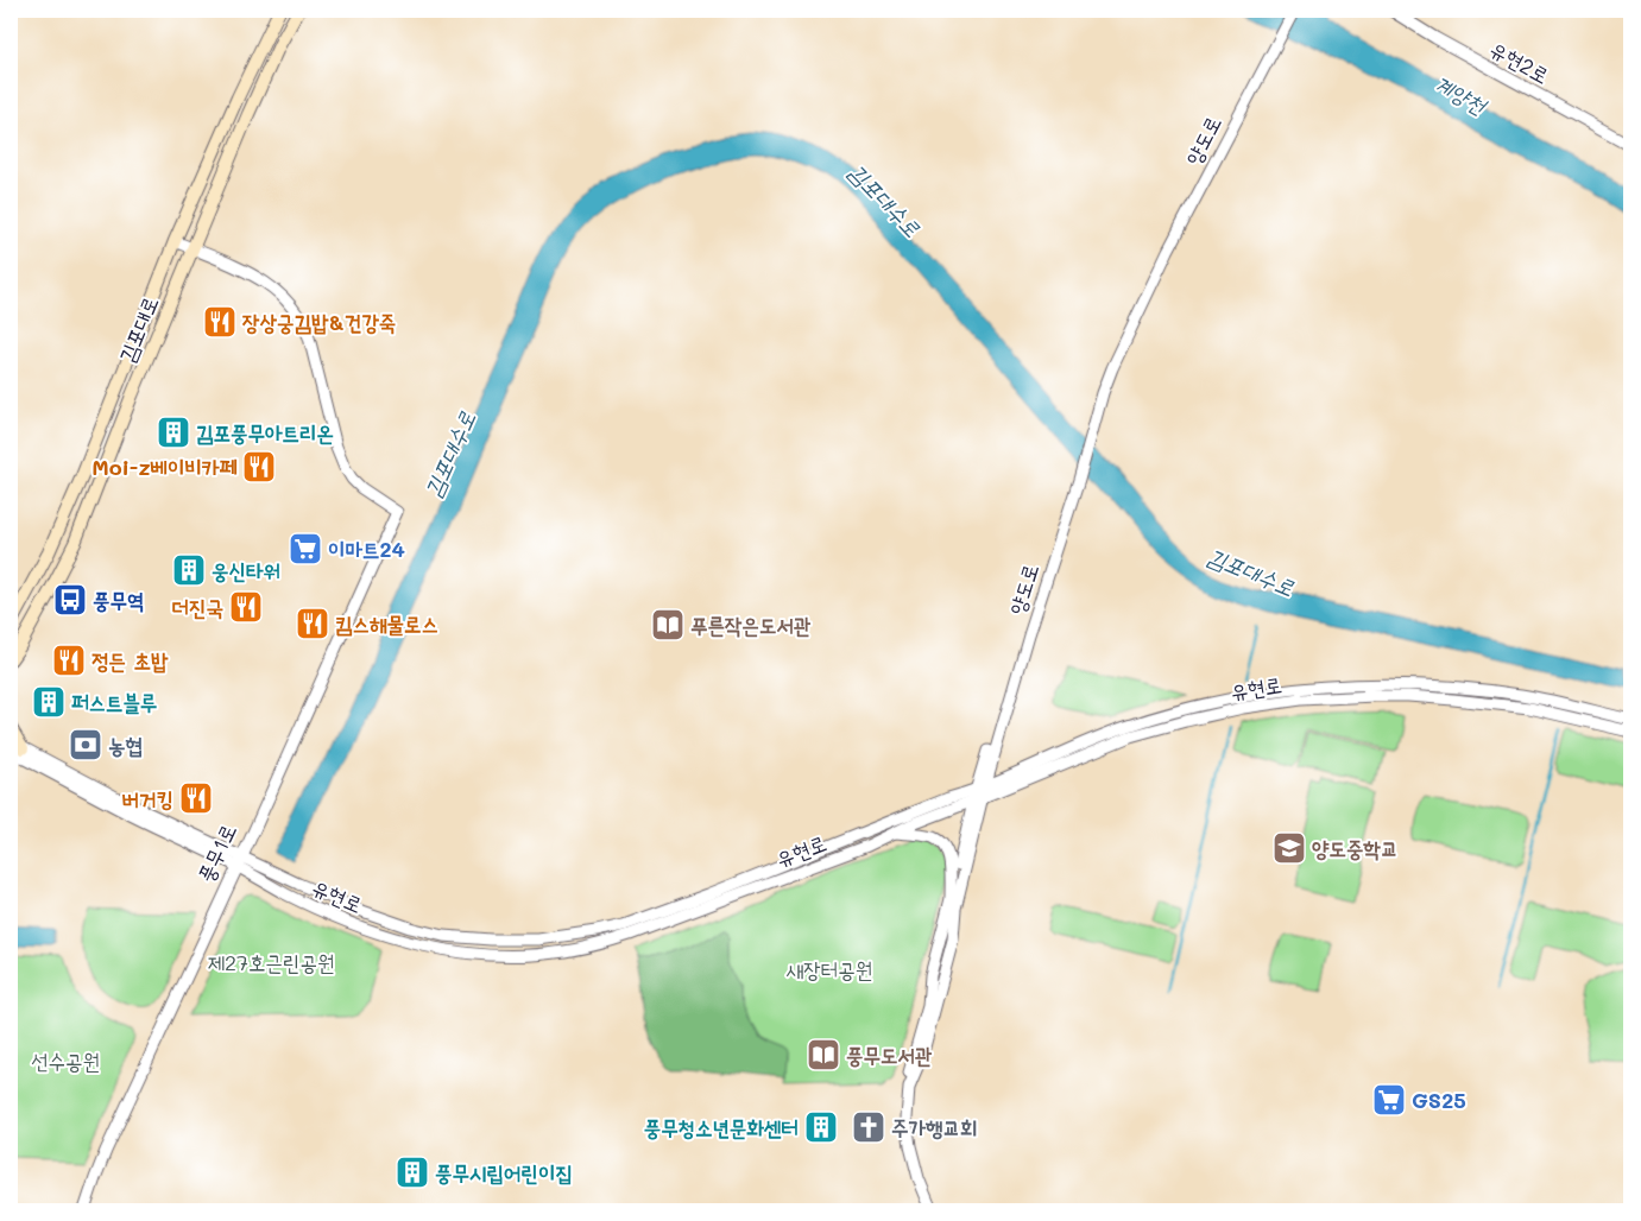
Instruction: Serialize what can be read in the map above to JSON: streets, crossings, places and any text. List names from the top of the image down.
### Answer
{
  "streets": {
    "main road": ["김포대로"],
    "street": [
      "유현2로",
      "양도로",
      "유현로",
      "풍무1로"
    ]
  },
  "crossings": [
    ["양도로", "유현로"],
    ["김포대로", "풍무1로"],
    ["유현로", "풍무1로"]
  ],
  "water": ["계양천", "김포대수로"],
  "parks": ["제27호근린공원", "새장터공원", "선수공원"],
  "places": {
    "restaurant": [
      "장상궁김밥&건강죽",
      "Moi-z베이비카페",
      "더진국",
      "킴스해물로스",
      "정든 초밥",
      "버거킹"
    ],
    "building": [
      "김포풍무아트리온",
      "웅신타워",
      "퍼스트블루",
      "풍무청소년문화센터",
      "풍무시립어린이집"
    ],
    "supermarket": ["이마트24", "GS25"],
    "bus stop": ["풍무역"],
    "library": ["푸른작은도서관", "풍무도서관"],
    "bank": ["농협"],
    "school or university": ["양도중학교"],
    "church": ["주가행교회"]
  }
}
